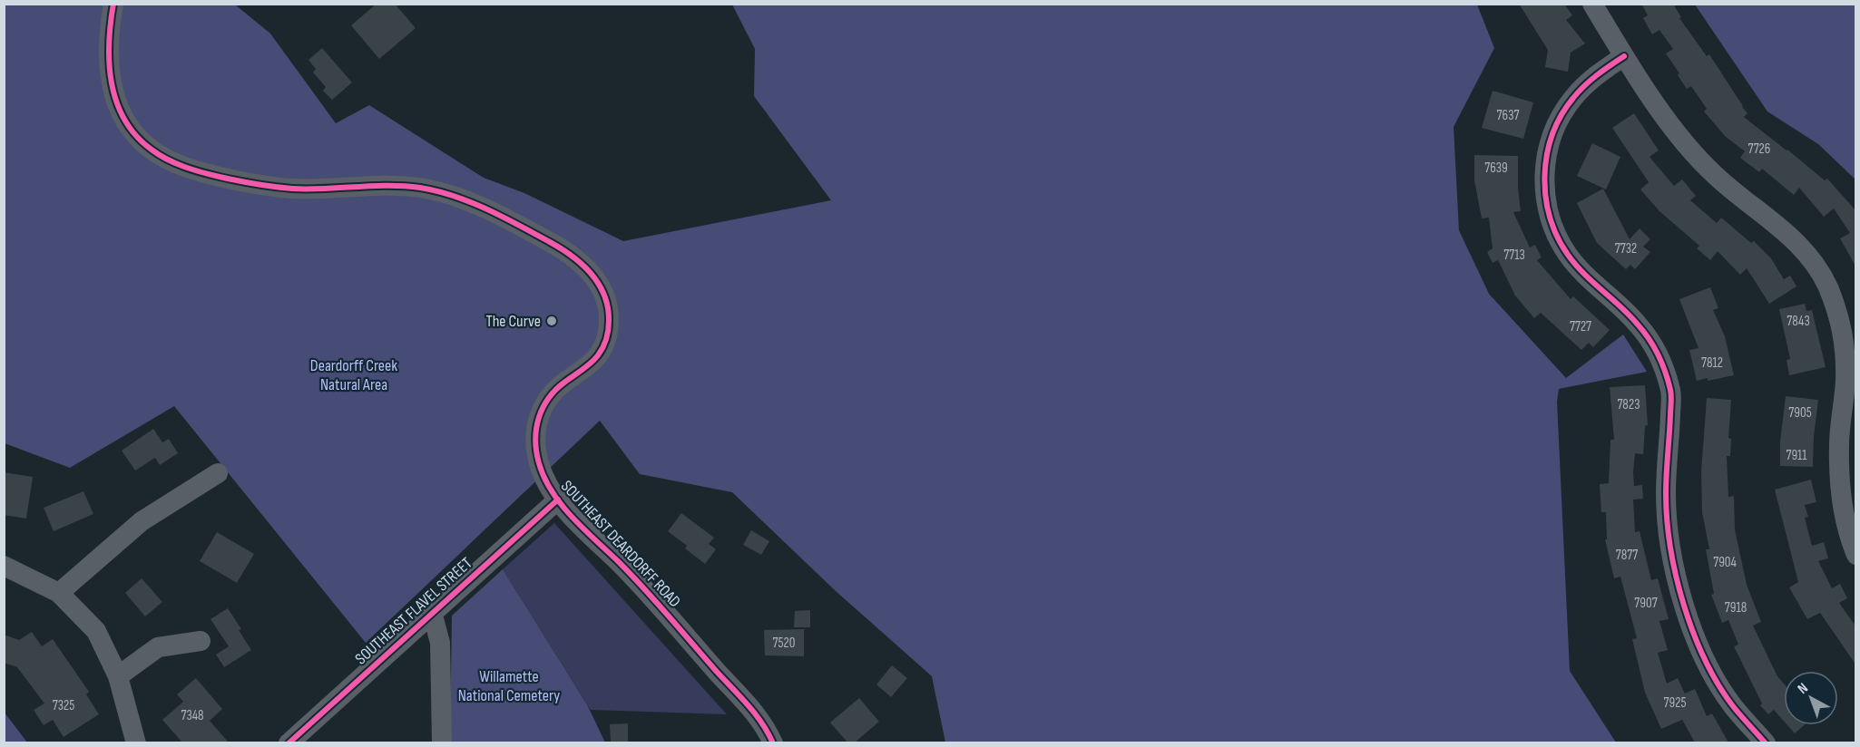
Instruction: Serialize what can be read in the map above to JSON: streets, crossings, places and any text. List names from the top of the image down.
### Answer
{
  "streets": {
    "street": ["SOUTHEAST DEARDORFF ROAD", "SOUTHEAST FLAVEL STREET"]
  },
  "crossings": [
    ["SOUTHEAST DEARDORFF ROAD", "SOUTHEAST FLAVEL STREET"]
  ],
  "parks": ["Deardorff Creek Natural Area", "Willamette National Cemetery"],
  "places": ["The Curve"],
  "house_numbers": [
    "7637",
    "7726",
    "7639",
    "7732",
    "7713",
    "7843",
    "7727",
    "7812",
    "7823",
    "7905",
    "7911",
    "7877",
    "7904",
    "7907",
    "7918",
    "7520",
    "7925",
    "7325",
    "7348"
  ],
  "north": "top left"
}
